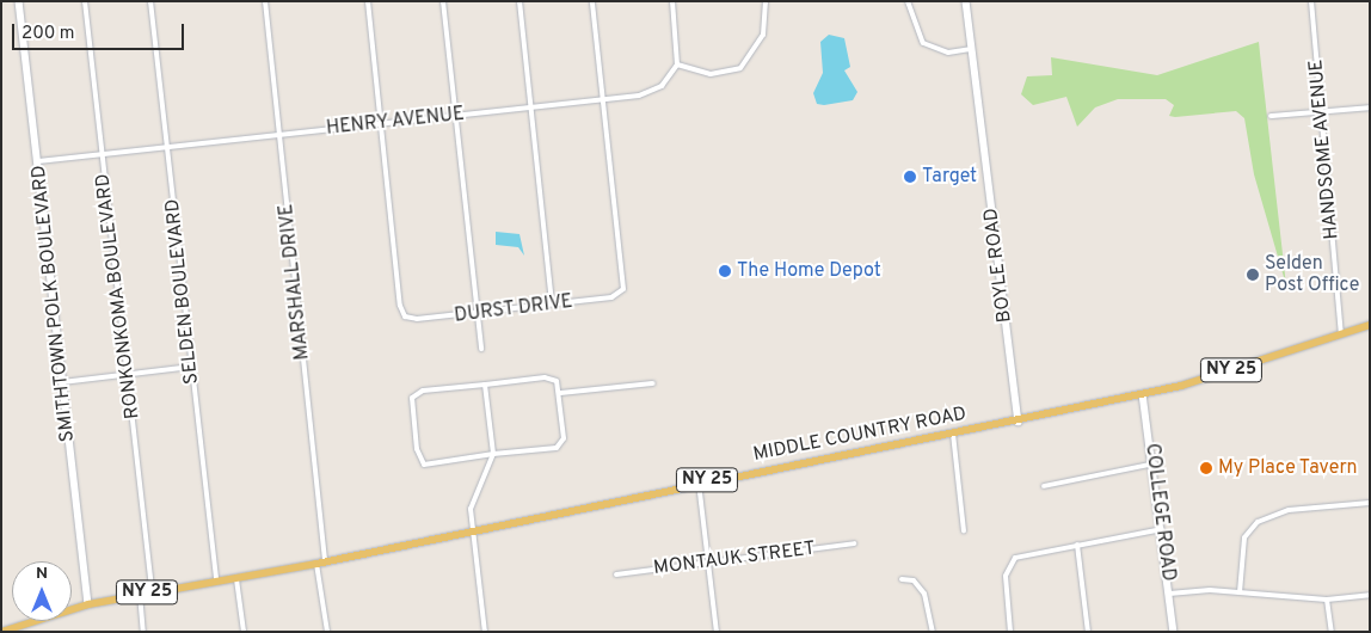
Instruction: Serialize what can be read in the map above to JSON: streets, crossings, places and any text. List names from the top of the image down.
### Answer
{
  "streets": {
    "main road": ["NY 25", "MIDDLE COUNTRY ROAD"],
    "street": [
      "HENRY AVENUE",
      "HANDSOME AVENUE",
      "BOYLE ROAD",
      "MARSHALL DRIVE",
      "SELDEN BOULEVARD",
      "RONKONKOMA BOULEVARD",
      "SMITHTOWN POLK BOULEVARD",
      "DURST DRIVE",
      "COLLEGE ROAD",
      "MONTAUK STREET"
    ]
  },
  "crossings": [
    ["HENRY AVENUE", "MARSHALL DRIVE"],
    ["HENRY AVENUE", "SELDEN BOULEVARD"],
    ["HENRY AVENUE", "RONKONKOMA BOULEVARD"],
    ["HENRY AVENUE", "SMITHTOWN POLK BOULEVARD"],
    ["HENRY AVENUE", "DURST DRIVE"],
    ["HANDSOME AVENUE", "MIDDLE COUNTRY ROAD"],
    ["BOYLE ROAD", "MIDDLE COUNTRY ROAD"],
    ["MARSHALL DRIVE", "NY 25"],
    ["MARSHALL DRIVE", "MIDDLE COUNTRY ROAD"],
    ["SELDEN BOULEVARD", "NY 25"],
    ["RONKONKOMA BOULEVARD", "NY 25"],
    ["SMITHTOWN POLK BOULEVARD", "NY 25"],
    ["NY 25", "MIDDLE COUNTRY ROAD"],
    ["MIDDLE COUNTRY ROAD", "COLLEGE ROAD"]
  ],
  "places": [
    "Target",
    "The Home Depot",
    "Selden Post Office",
    "My Place Tavern"
  ],
  "scale_bar": "200 m",
  "north": "top"
}
